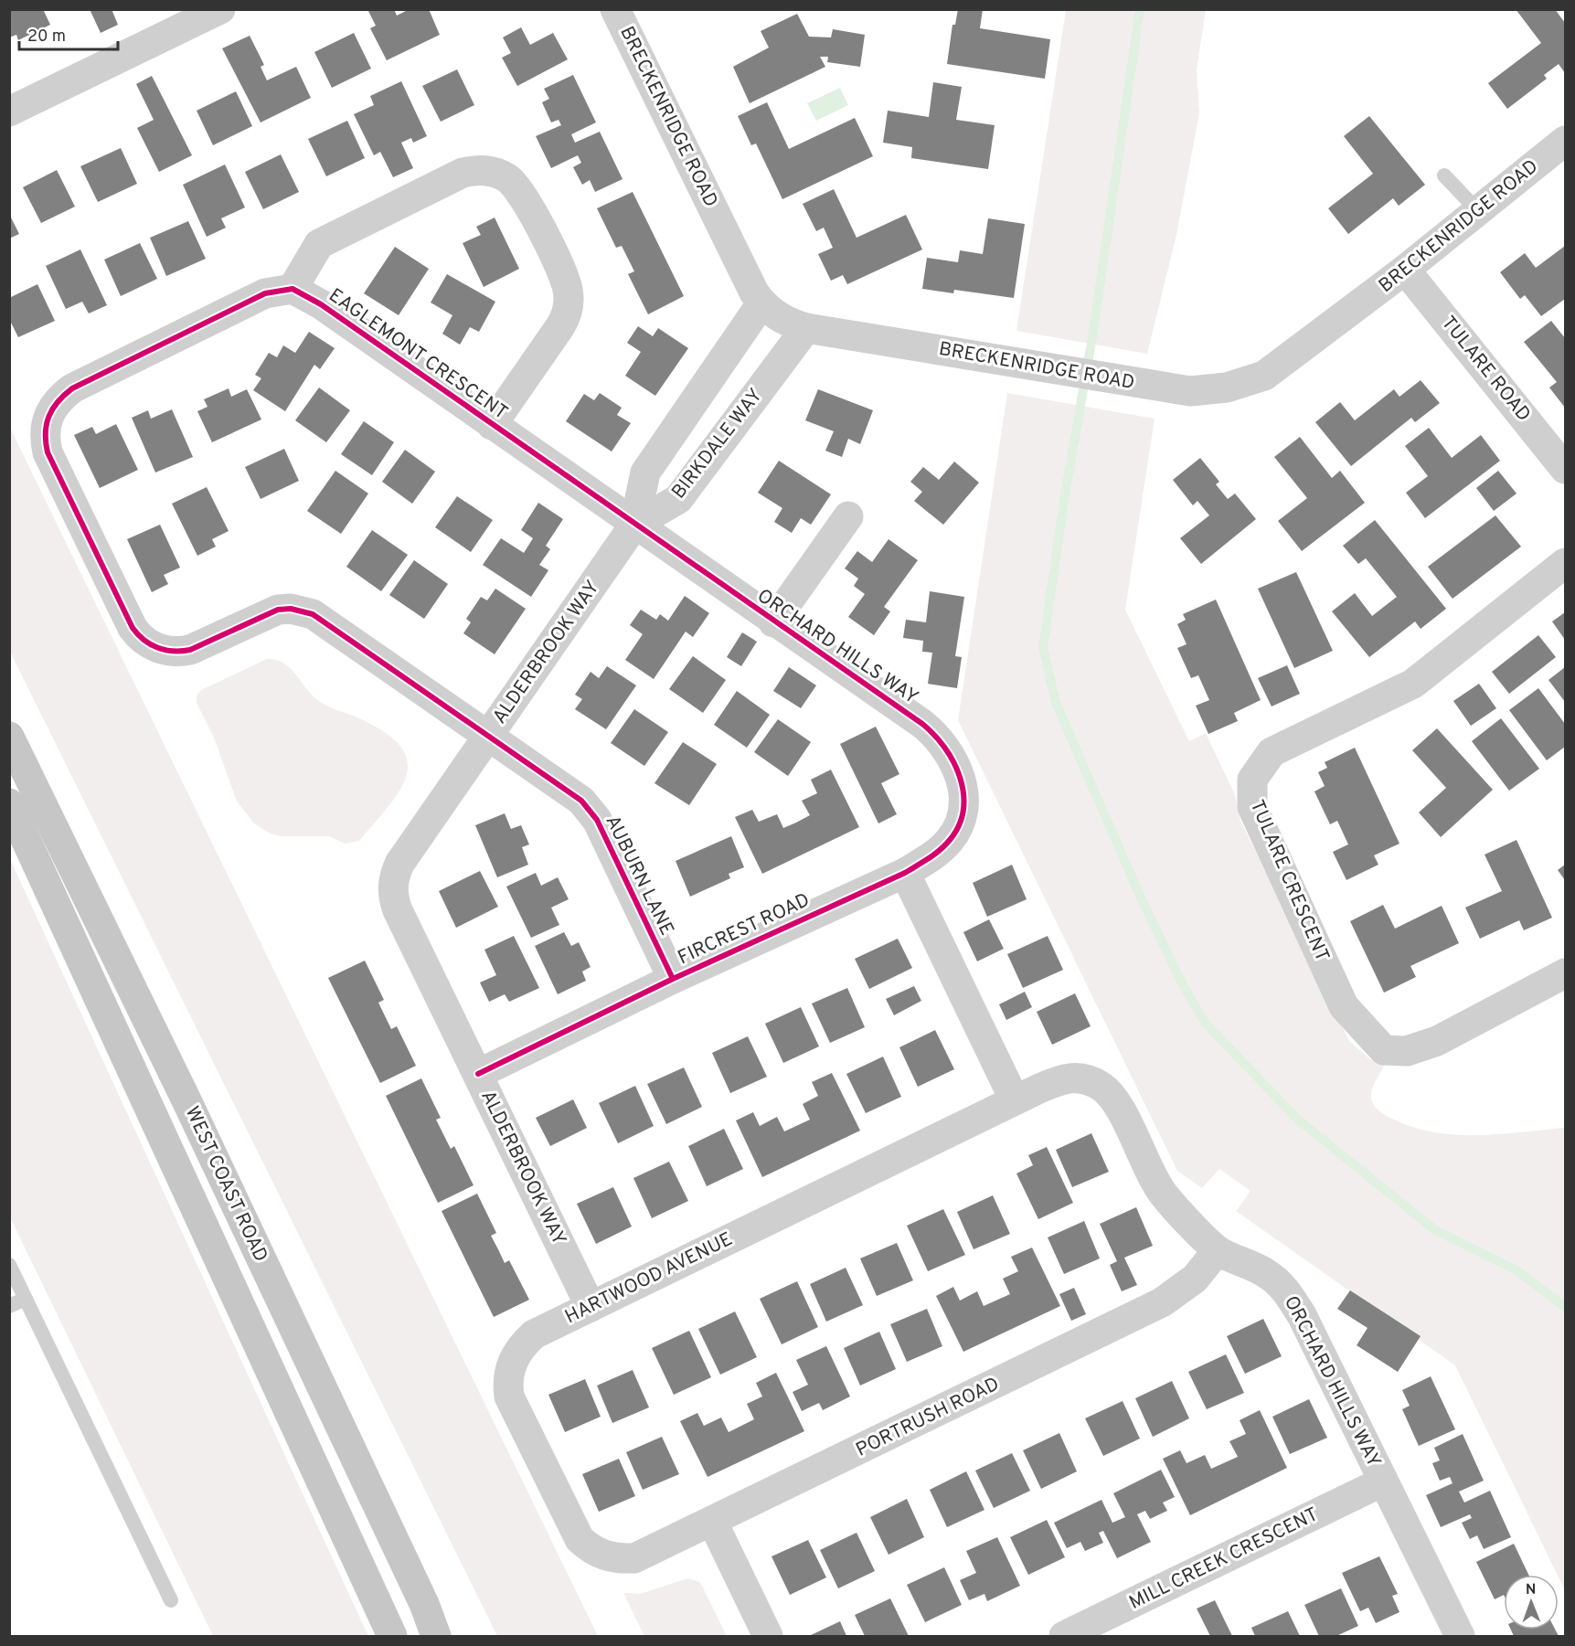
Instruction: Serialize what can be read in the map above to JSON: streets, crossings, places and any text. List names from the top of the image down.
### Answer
{
  "streets": {
    "main road": ["WEST COAST ROAD"],
    "street": [
      "BRECKENRIDGE ROAD",
      "EAGLEMONT CRESCENT",
      "TULARE ROAD",
      "BIRKDALE WAY",
      "ORCHARD HILLS WAY",
      "ALDERBROOK WAY",
      "AUBURN LANE",
      "TULARE CRESCENT",
      "FIRCREST ROAD",
      "HARTWOOD AVENUE",
      "PORTRUSH ROAD",
      "MILL CREEK CRESCENT"
    ]
  },
  "crossings": [
    ["BRECKENRIDGE ROAD", "TULARE ROAD"],
    ["BRECKENRIDGE ROAD", "BIRKDALE WAY"],
    ["EAGLEMONT CRESCENT", "BIRKDALE WAY"],
    ["EAGLEMONT CRESCENT", "ORCHARD HILLS WAY"],
    ["EAGLEMONT CRESCENT", "ALDERBROOK WAY"],
    ["BIRKDALE WAY", "ORCHARD HILLS WAY"],
    ["BIRKDALE WAY", "ALDERBROOK WAY"],
    ["ORCHARD HILLS WAY", "ALDERBROOK WAY"],
    ["ORCHARD HILLS WAY", "FIRCREST ROAD"],
    ["ORCHARD HILLS WAY", "HARTWOOD AVENUE"],
    ["ORCHARD HILLS WAY", "PORTRUSH ROAD"],
    ["ORCHARD HILLS WAY", "MILL CREEK CRESCENT"],
    ["ALDERBROOK WAY", "AUBURN LANE"],
    ["ALDERBROOK WAY", "FIRCREST ROAD"],
    ["ALDERBROOK WAY", "HARTWOOD AVENUE"],
    ["AUBURN LANE", "FIRCREST ROAD"],
    ["HARTWOOD AVENUE", "PORTRUSH ROAD"]
  ],
  "scale_bar": "20 m",
  "north": "top"
}
